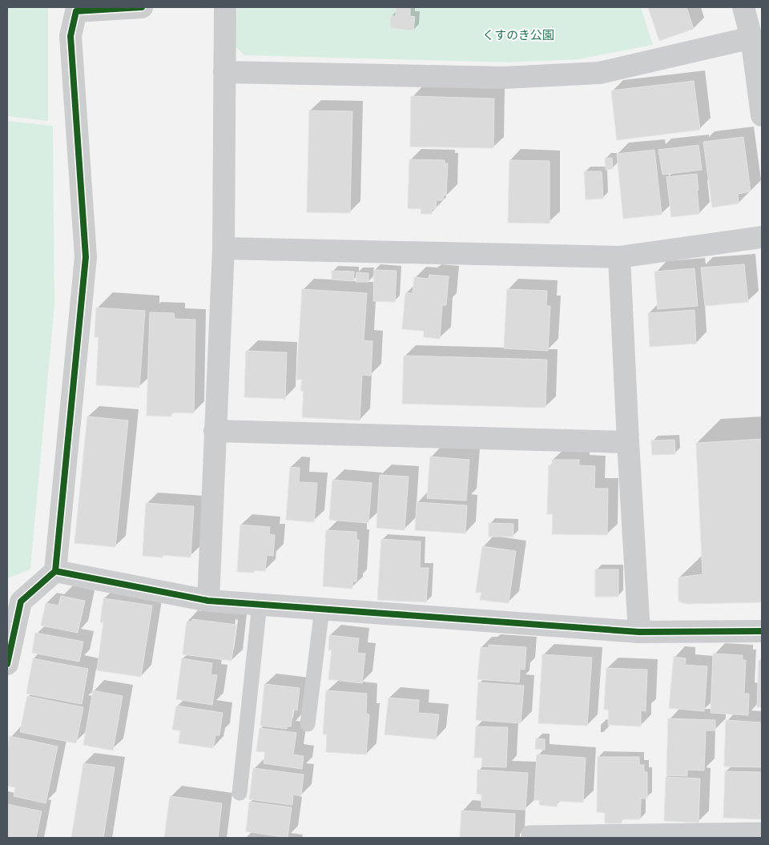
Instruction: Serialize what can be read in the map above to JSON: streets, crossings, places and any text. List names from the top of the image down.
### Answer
{
  "parks": ["くすのき公園"]
}
